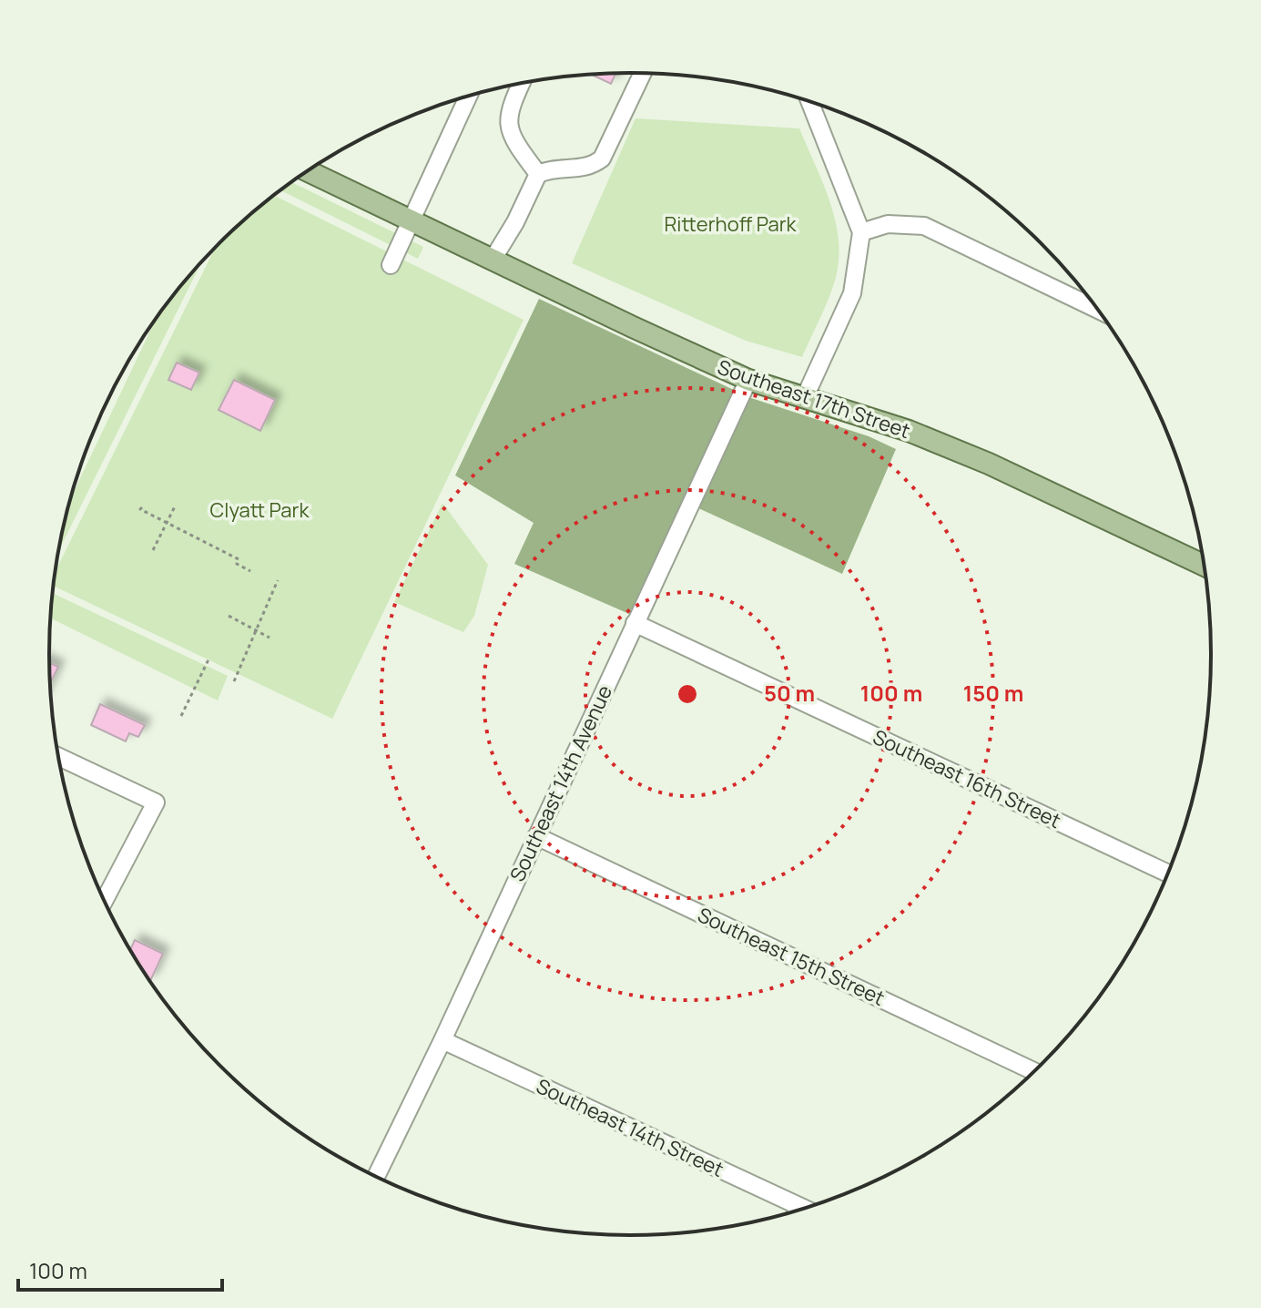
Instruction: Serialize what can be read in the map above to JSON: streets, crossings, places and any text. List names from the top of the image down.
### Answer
{
  "streets": {
    "main road": ["Southeast 17th Street"],
    "street": [
      "Southeast 16th Street",
      "Southeast 14th Avenue",
      "Southeast 15th Street",
      "Southeast 14th Street"
    ]
  },
  "crossings": [
    ["Southeast 17th Street", "Southeast 14th Avenue"],
    ["Southeast 16th Street", "Southeast 14th Avenue"],
    ["Southeast 14th Avenue", "Southeast 15th Street"],
    ["Southeast 14th Avenue", "Southeast 14th Street"]
  ],
  "parks": ["Ritterhoff Park", "Clyatt Park"],
  "scale_bar": "100 m",
  "rings": ["50 m", "100 m", "150 m"]
}
